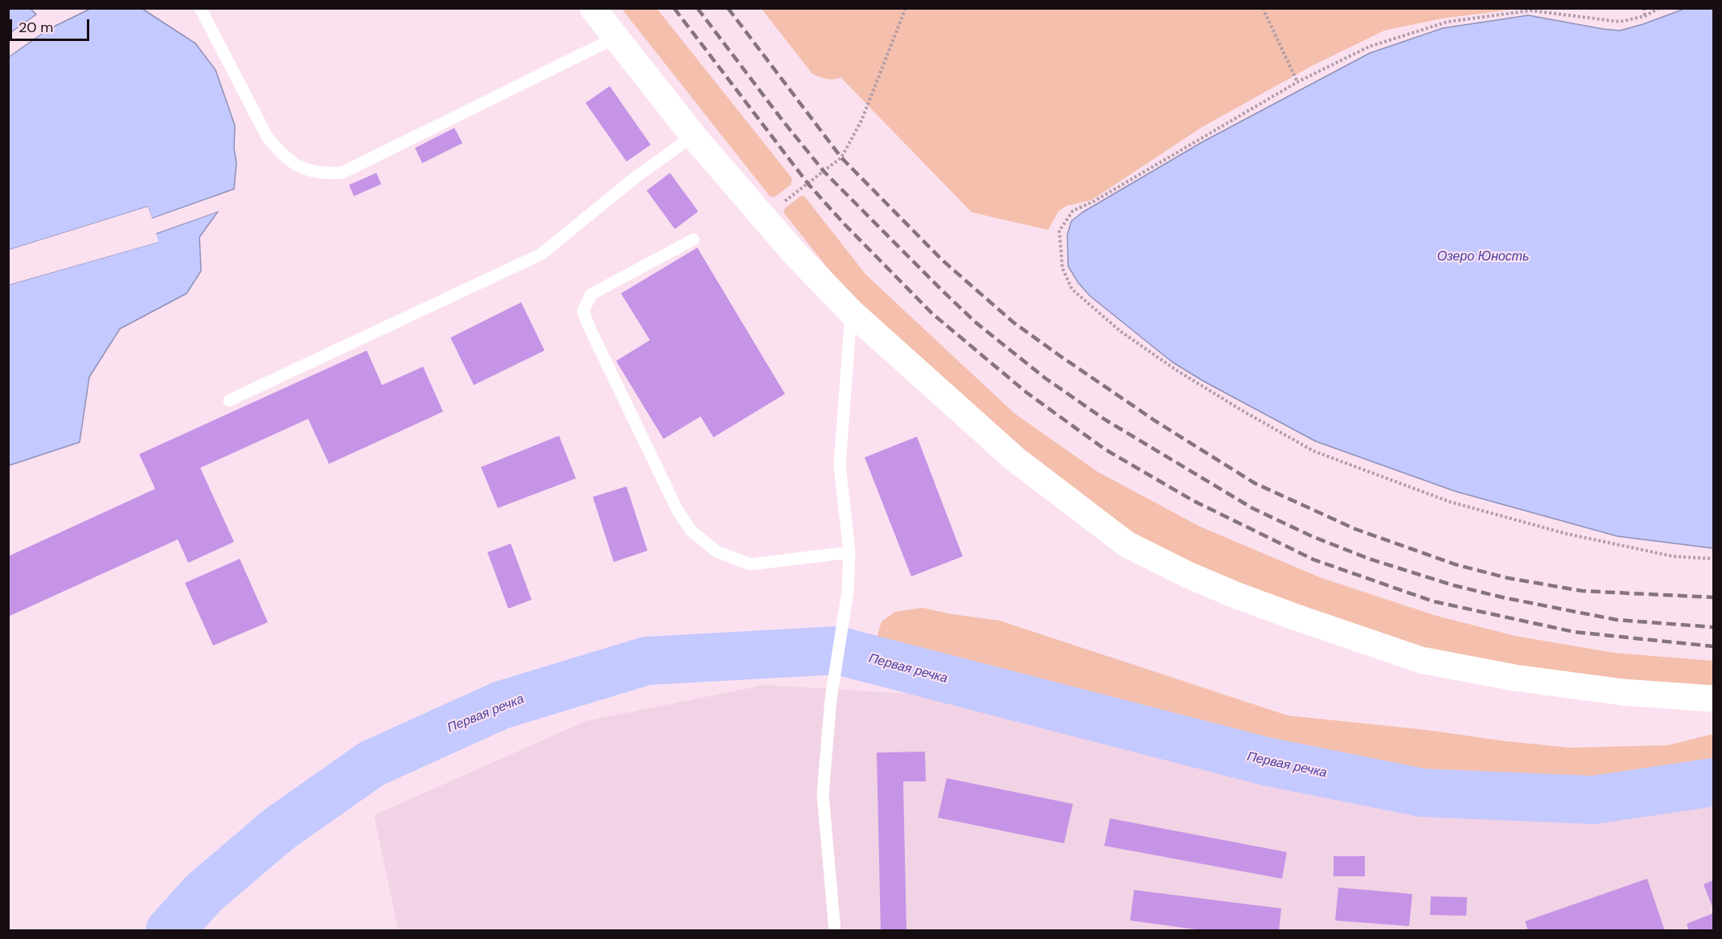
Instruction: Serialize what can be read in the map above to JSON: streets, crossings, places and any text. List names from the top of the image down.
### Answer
{
  "water": ["Озеро Юность", "Первая речка"],
  "scale_bar": "20 m"
}
